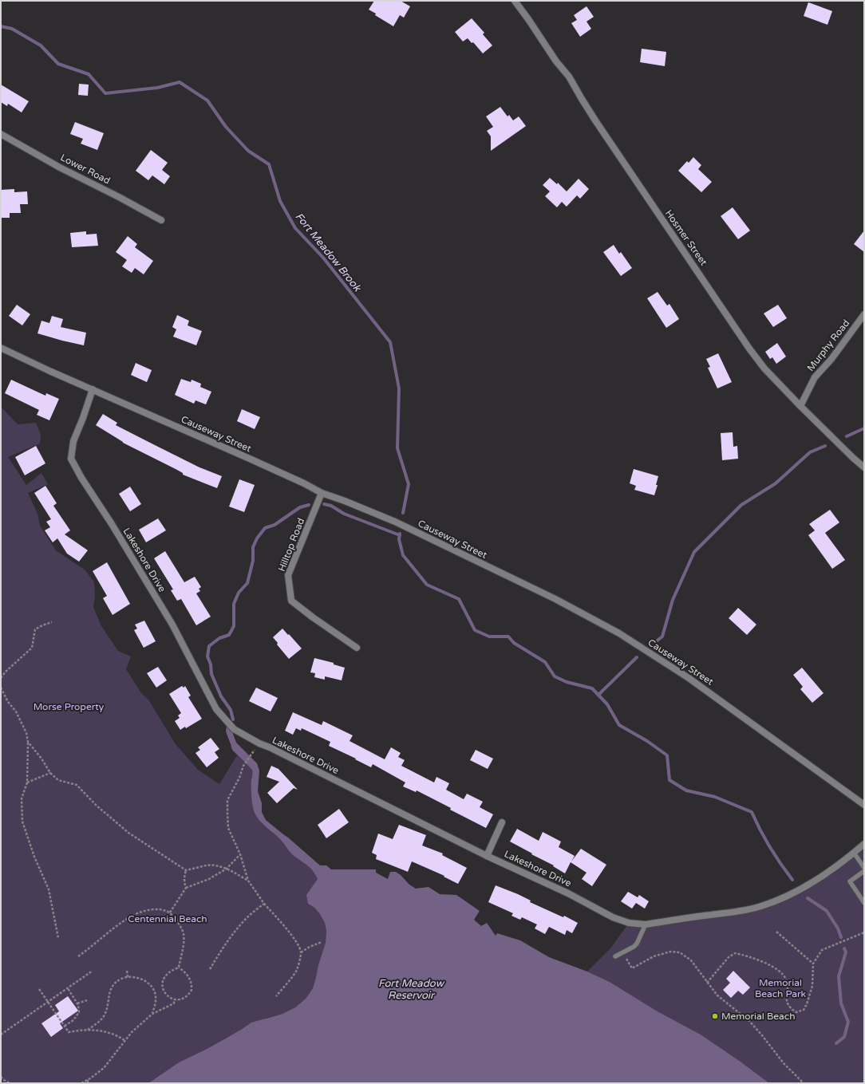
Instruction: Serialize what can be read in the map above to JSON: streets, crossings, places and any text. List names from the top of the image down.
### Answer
{
  "streets": {
    "street": [
      "Lower Road",
      "Hosmer Street",
      "Murphy Road",
      "Causeway Street",
      "Hilltop Road",
      "Lakeshore Drive"
    ]
  },
  "crossings": [
    ["Hosmer Street", "Murphy Road"],
    ["Causeway Street", "Hilltop Road"],
    ["Causeway Street", "Lakeshore Drive"]
  ],
  "water": ["Fort Meadow Brook", "Fort Meadow Reservoir"],
  "parks": ["Morse Property", "Centennial Beach", "Memorial Beach Park"],
  "places": ["Memorial Beach"]
}
